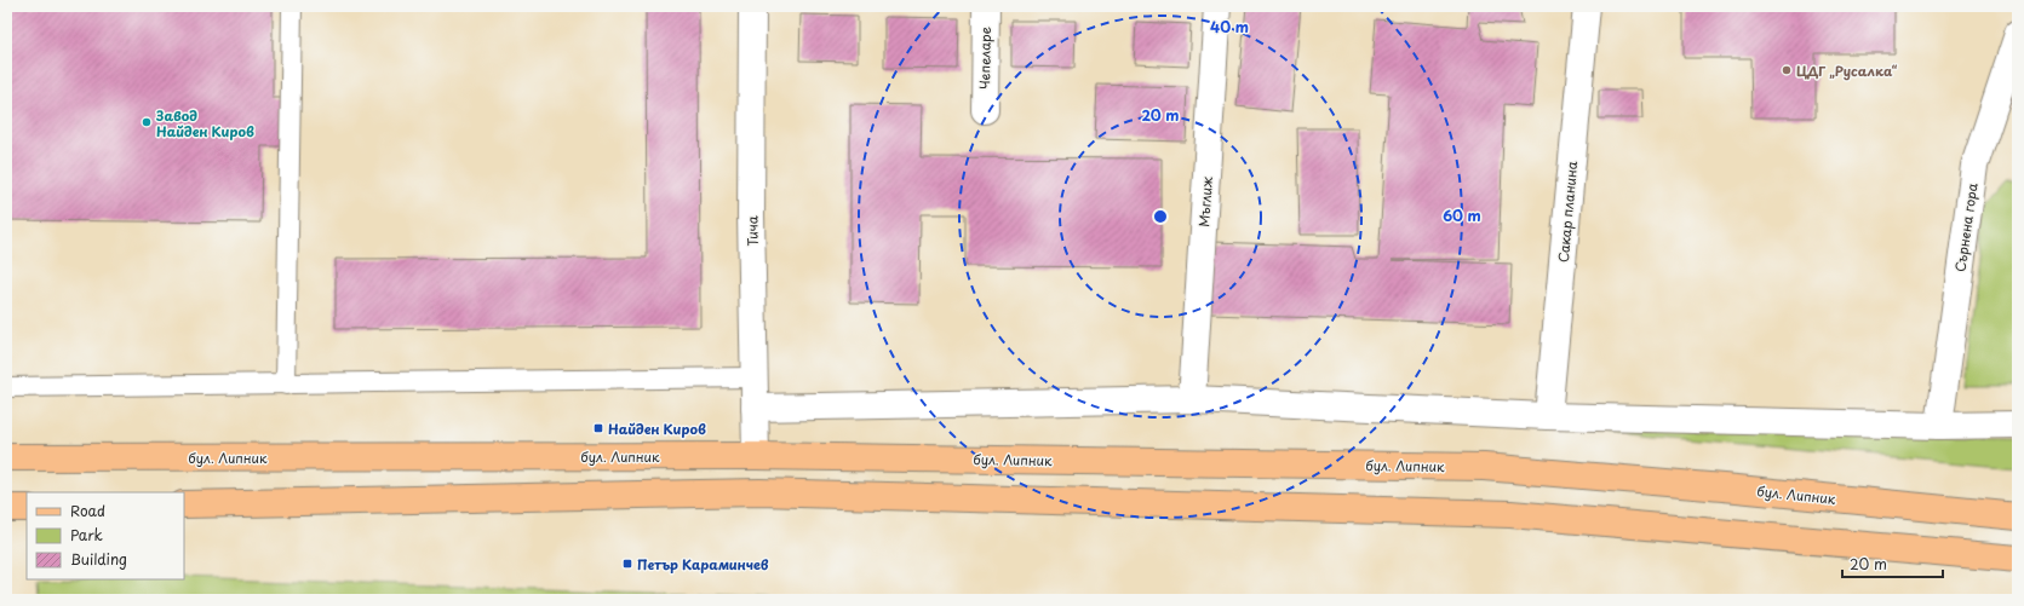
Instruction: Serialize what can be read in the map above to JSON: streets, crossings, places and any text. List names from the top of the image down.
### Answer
{
  "streets": {
    "main road": ["бул. Липник"],
    "street": [
      "Чепеларе",
      "Мъглиж",
      "Сакар планина",
      "Сърнена гора",
      "Тича"
    ]
  },
  "crossings": [
    ["Тича", "бул. Липник"]
  ],
  "places": {
    "other": ["ЦДГ „Русалка“", "Завод Найден Киров"],
    "transit": ["Найден Киров", "Петър Караминчев"]
  },
  "legend": ["Road", "Park", "Building"],
  "scale_bar": "20 m",
  "rings": ["40 m", "20 m", "60 m"]
}
